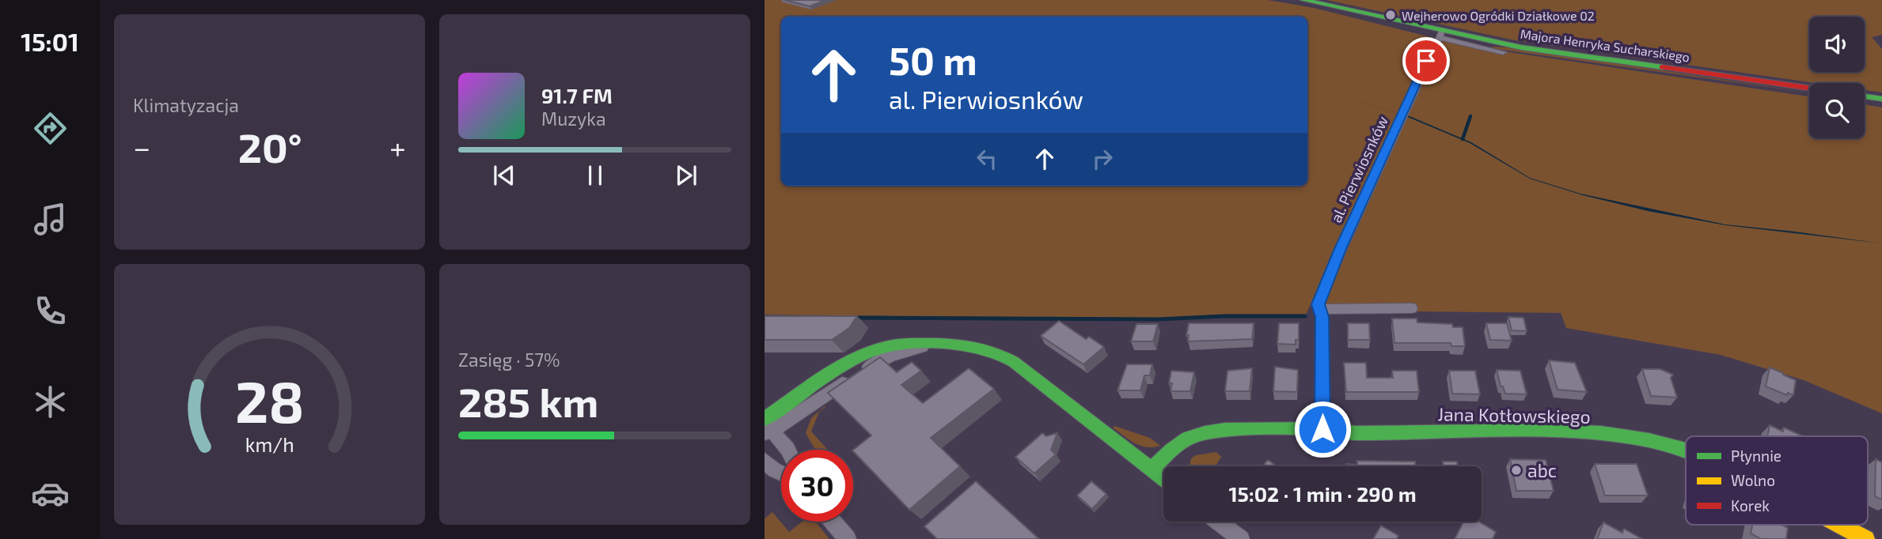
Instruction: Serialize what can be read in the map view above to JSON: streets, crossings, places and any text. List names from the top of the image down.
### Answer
{
  "streets": {
    "street": ["Majora Henryka Sucharskiego", "al. Pierwiosnków", "Jana Kotłowskiego"]
  },
  "crossings": [
    ["Majora Henryka Sucharskiego", "al. Pierwiosnków"],
    ["al. Pierwiosnków", "Jana Kotłowskiego"]
  ],
  "places": ["Wejherowo Ogródki Działkowe 02", "abc"],
  "legend": ["Płynnie", "Wolno", "Korek"],
  "page": {
    "tabs": "15:01",
    "tile": [
      "Klimatyzacja",
      ["Zasięg · 57%", "285 km"]
    ],
    "turn": ["50 m", "al. Pierwiosnków"],
    "song": ["91.7 FM", "Muzyka"],
    "heat": ["−", "20°", "+"],
    "limit": "30",
    "trip": "15:02 · 1 min · 290 m",
    "gauge": ["28", "km/h"]
  }
}
